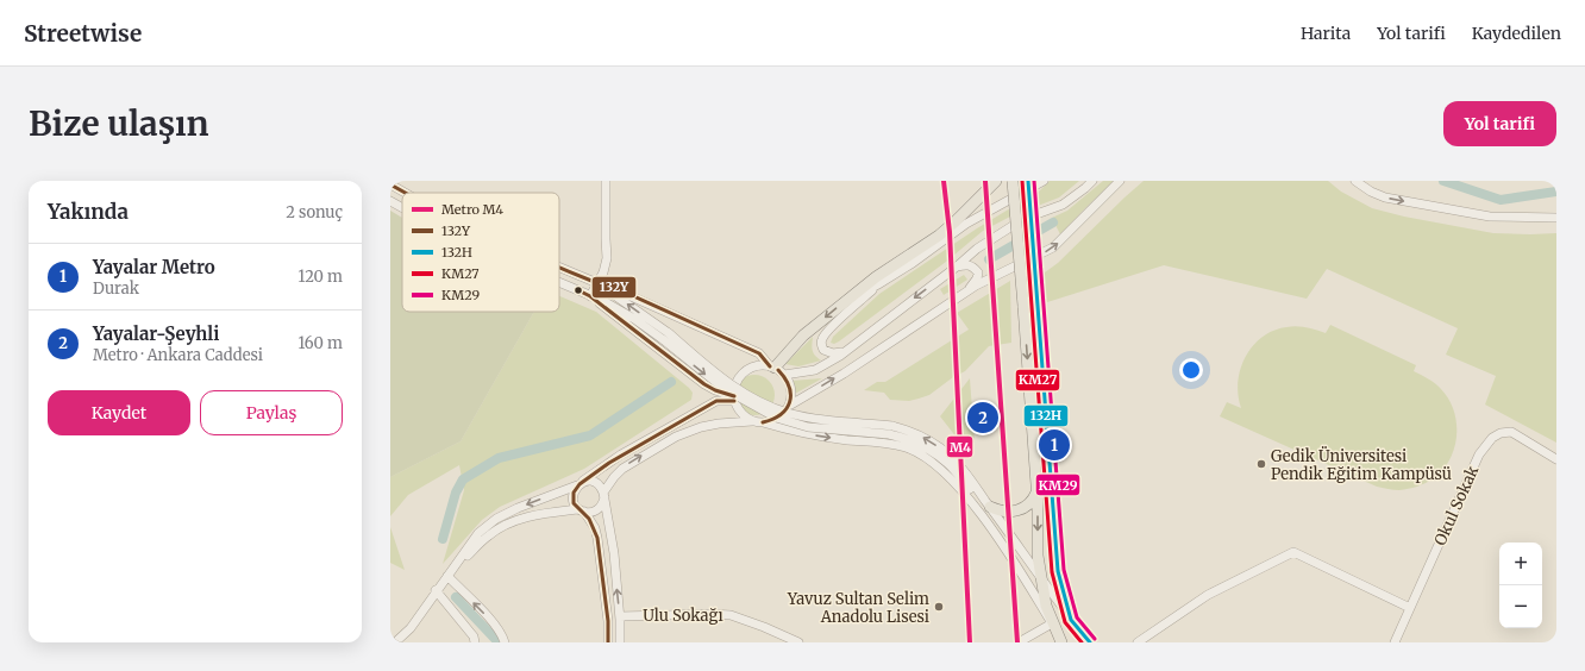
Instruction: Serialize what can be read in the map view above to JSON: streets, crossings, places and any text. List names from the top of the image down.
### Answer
{
  "streets": {
    "street": ["Okul Sokak", "Ulu Sokağı"]
  },
  "places": ["Gedik Üniversitesi Pendik Eğitim Kampüsü", "Yavuz Sultan Selim Anadolu Lisesi"],
  "lines": [
    "metro line M4",
    "transit line 132H",
    "transit line KM27",
    "transit line KM29",
    "transit line 132Y"
  ],
  "legend": [
    "Metro M4",
    "132Y",
    "132H",
    "KM27",
    "KM29"
  ],
  "page": {
    "header": "Streetwise",
    "nav": ["Harita", "Yol tarifi", "Kaydedilen"],
    "buttons": [
      "Yol tarifi",
      ["Kaydet", "Paylaş"]
    ],
    "title": "Bize ulaşın",
    "heading": ["Yakında", "2 sonuç"],
    "list": [
      {
        "mark": "1",
        "name": "Yayalar Metro",
        "note": "Durak",
        "value": "120 m"
      },
      {
        "mark": "2",
        "name": "Yayalar-Şeyhli",
        "note": "Metro · Ankara Caddesi",
        "value": "160 m"
      }
    ],
    "pins": ["2", "1"],
    "map_buttons": ["+", "−"]
  }
}
